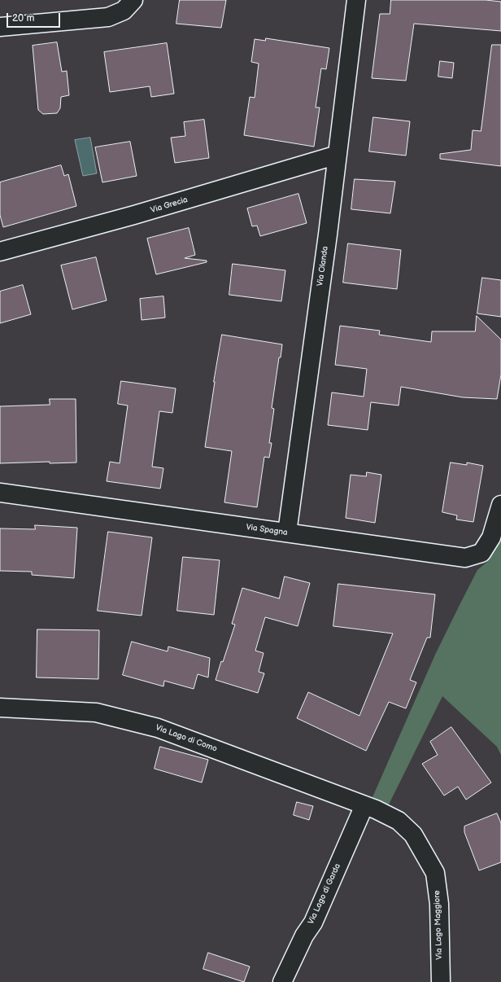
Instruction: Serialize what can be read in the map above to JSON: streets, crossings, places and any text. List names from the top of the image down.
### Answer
{
  "streets": {
    "street": [
      "Via Grecia",
      "Via Olanda",
      "Via Spagna",
      "Via Lago di Como",
      "Via Lago di Garda",
      "Via Lago Maggiore"
    ]
  },
  "crossings": [
    ["Via Grecia", "Via Olanda"],
    ["Via Olanda", "Via Spagna"],
    ["Via Lago di Como", "Via Lago di Garda"],
    ["Via Lago di Como", "Via Lago Maggiore"],
    ["Via Lago di Garda", "Via Lago Maggiore"]
  ],
  "scale_bar": "20 m"
}
